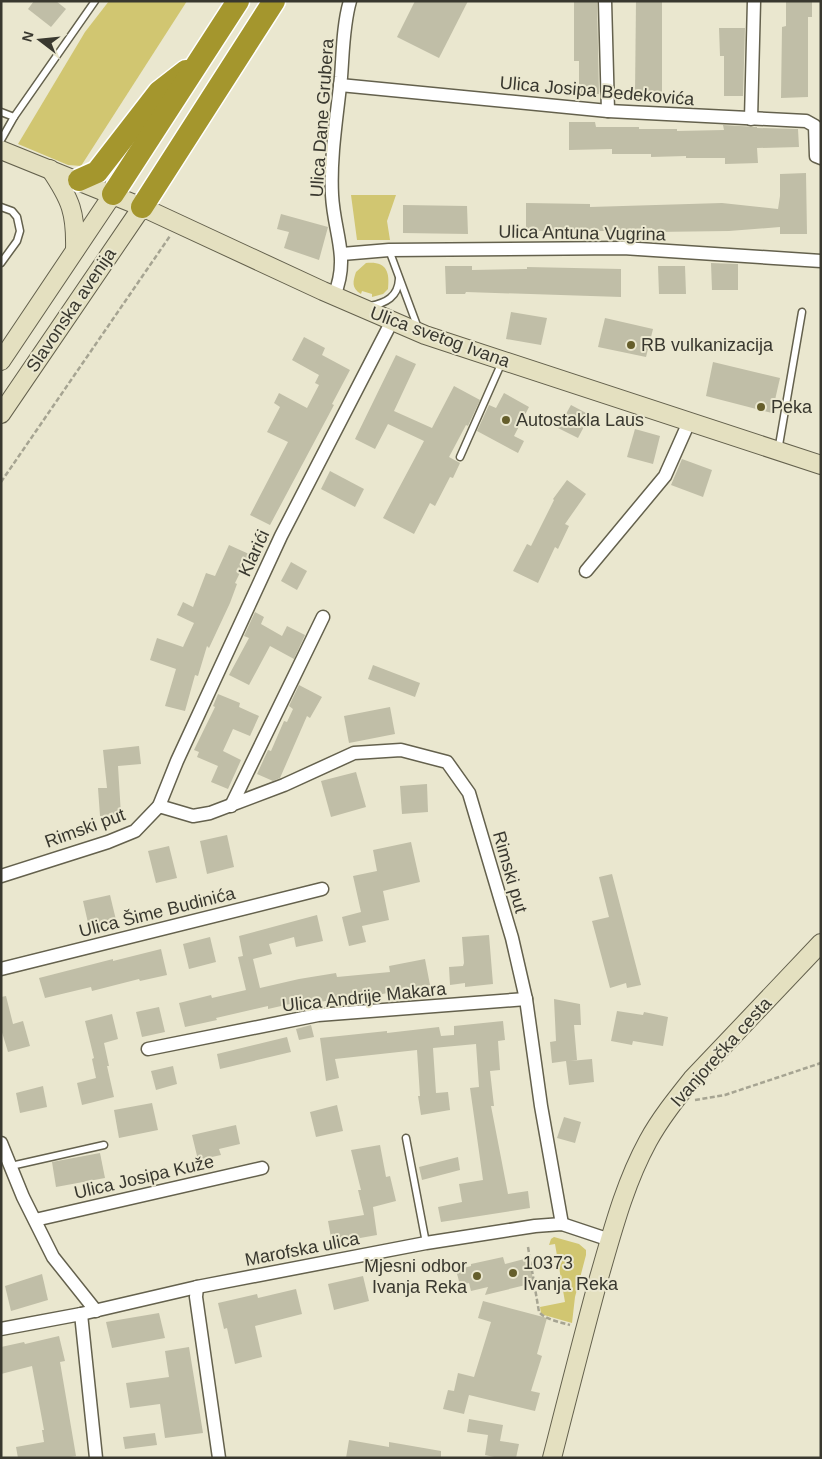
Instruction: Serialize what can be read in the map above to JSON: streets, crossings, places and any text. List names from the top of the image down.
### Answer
{
  "streets": {
    "main road": ["Slavonska avenija", "Ulica svetog Ivana", "Ivanjorečka cesta"],
    "street": [
      "Ulica Josipa Bedekovića",
      "Ulica Dane Grubera",
      "Ulica Antuna Vugrina",
      "Klarići",
      "Rimski put",
      "Ulica Šime Budinića",
      "Ulica Andrije Makara",
      "Ulica Josipa Kuže",
      "Marofska ulica"
    ]
  },
  "crossings": [
    ["Ulica Josipa Bedekovića", "Ulica Dane Grubera"],
    ["Ulica Dane Grubera", "Ulica Antuna Vugrina"],
    ["Ulica Dane Grubera", "Ulica svetog Ivana"],
    ["Ulica Antuna Vugrina", "Ulica svetog Ivana"],
    ["Slavonska avenija", "Ulica svetog Ivana"],
    ["Ulica svetog Ivana", "Klarići"],
    ["Klarići", "Rimski put"],
    ["Rimski put", "Ulica Andrije Makara"],
    ["Rimski put", "Marofska ulica"],
    ["Ivanjorečka cesta", "Marofska ulica"]
  ],
  "places": [
    "RB vulkanizacija",
    "Peka",
    "Autostakla Laus",
    "10373 Ivanja Reka",
    "Mjesni odbor Ivanja Reka"
  ],
  "north": "left"
}
